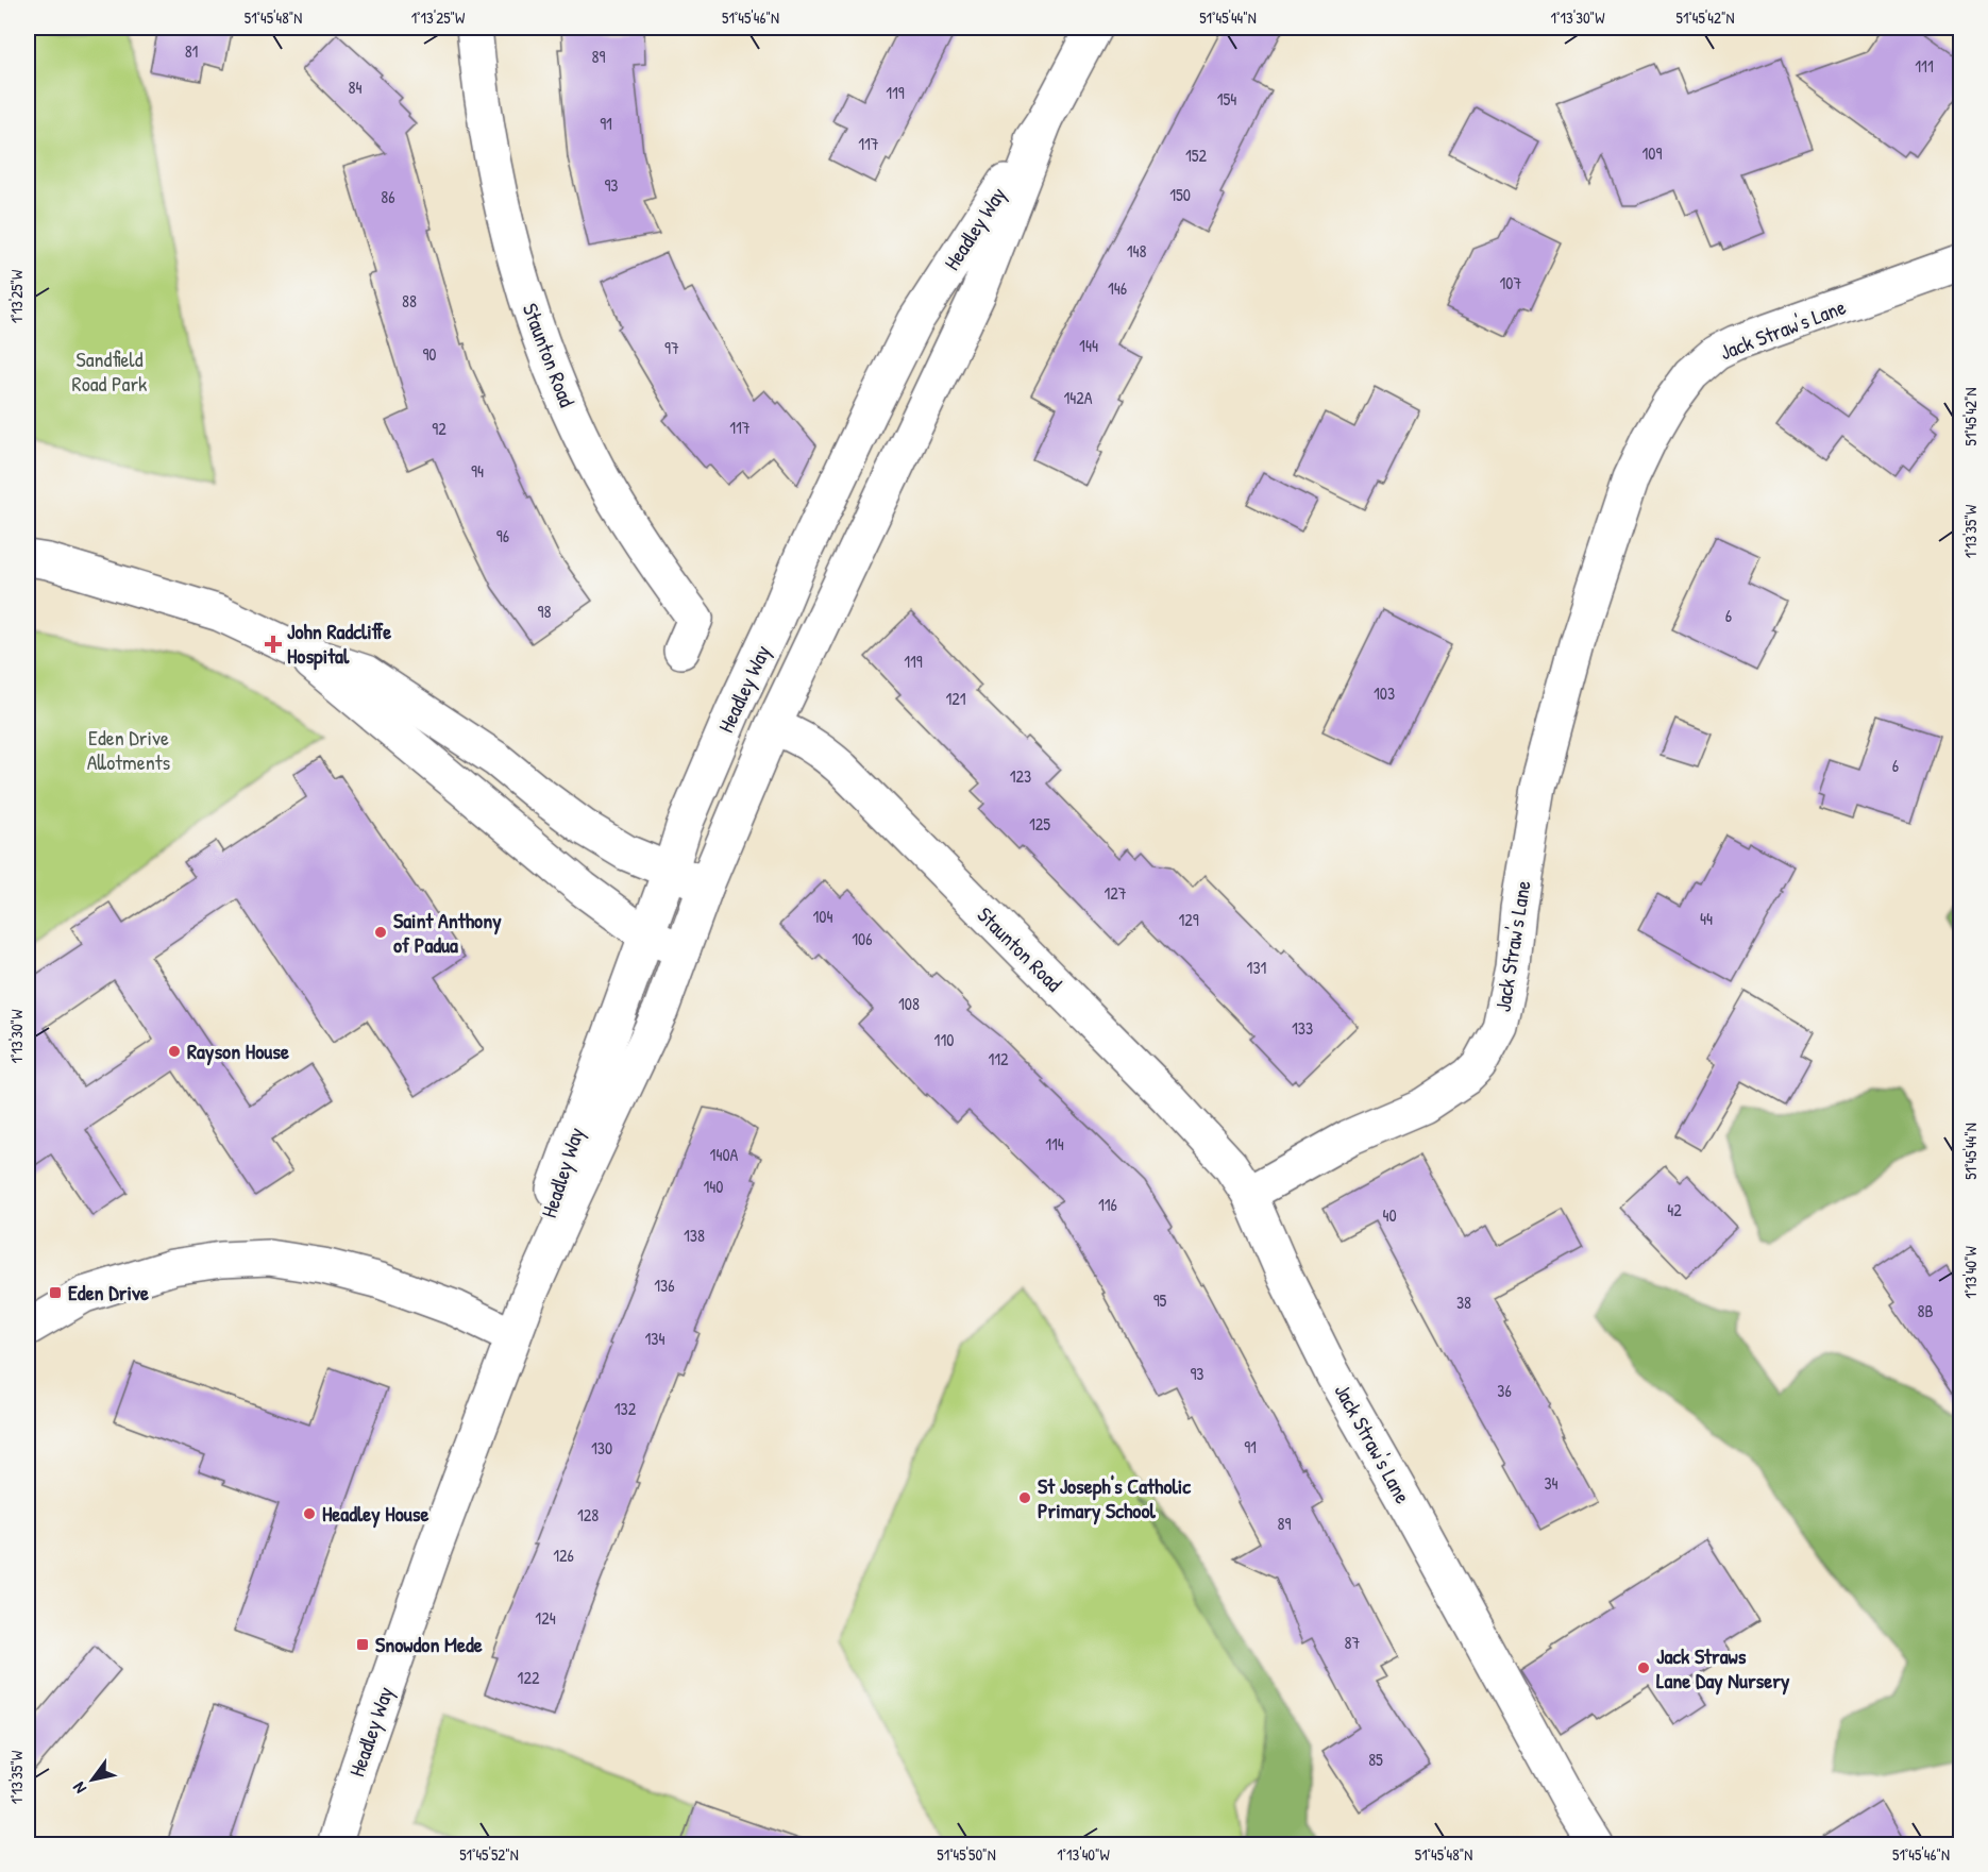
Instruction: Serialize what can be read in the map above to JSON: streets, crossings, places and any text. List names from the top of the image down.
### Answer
{
  "streets": {
    "street": ["Headley Way", "Jack Straw's Lane", "Staunton Road"]
  },
  "crossings": [
    ["Headley Way", "Staunton Road"],
    ["Jack Straw's Lane", "Staunton Road"]
  ],
  "parks": ["Sandfield Road Park", "Eden Drive Allotments"],
  "places": {
    "health": ["John Radcliffe Hospital"],
    "other": [
      "Saint Anthony of Padua",
      "Rayson House",
      "St Joseph's Catholic Primary School",
      "Headley House",
      "Jack Straws Lane Day Nursery"
    ],
    "transit": ["Eden Drive", "Snowdon Mede"]
  },
  "house_numbers": [
    "81",
    "89",
    "111",
    "84",
    "119",
    "154",
    "91",
    "117",
    "109",
    "152",
    "93",
    "150",
    "86",
    "148",
    "107",
    "146",
    "88",
    "144",
    "97",
    "90",
    "142A",
    "117",
    "92",
    "94",
    "96",
    "98",
    "6",
    "119",
    "103",
    "121",
    "6",
    "123",
    "125",
    "127",
    "104",
    "44",
    "129",
    "106",
    "131",
    "108",
    "133",
    "110",
    "112",
    "114",
    "140A",
    "140",
    "116",
    "42",
    "40",
    "138",
    "136",
    "95",
    "38",
    "8B",
    "134",
    "93",
    "36",
    "132",
    "91",
    "130",
    "34",
    "128",
    "89",
    "126",
    "124",
    "87",
    "122",
    "85"
  ],
  "north": "bottom left",
  "coordinates": [
    "51°45'48\"N",
    "1°13'25\"W",
    "51°45'46\"N",
    "51°45'44\"N",
    "1°13'30\"W",
    "51°45'42\"N",
    "1°13'35\"W",
    "1°13'40\"W",
    "51°45'52\"N",
    "51°45'50\"N"
  ]
}
